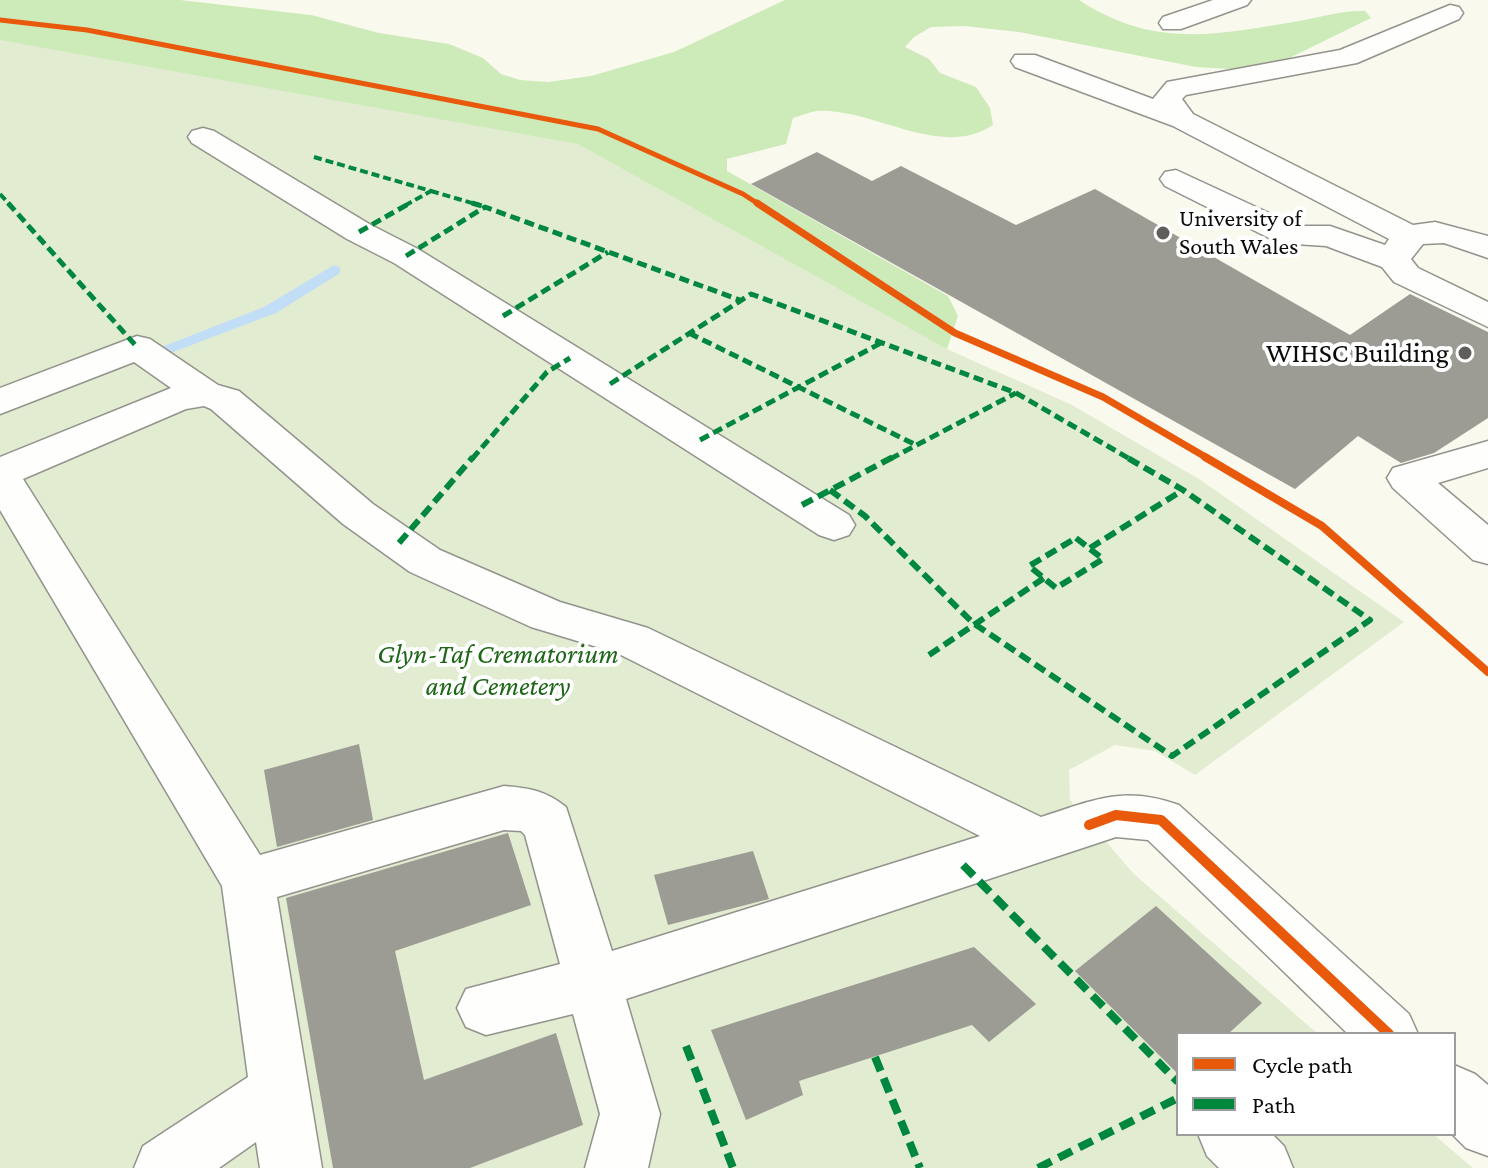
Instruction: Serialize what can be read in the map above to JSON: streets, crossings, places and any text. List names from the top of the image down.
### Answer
{
  "parks": ["Glyn-Taf Crematorium and Cemetery"],
  "places": ["University of South Wales", "WIHSC Building"],
  "legend": ["Cycle path", "Path"]
}
